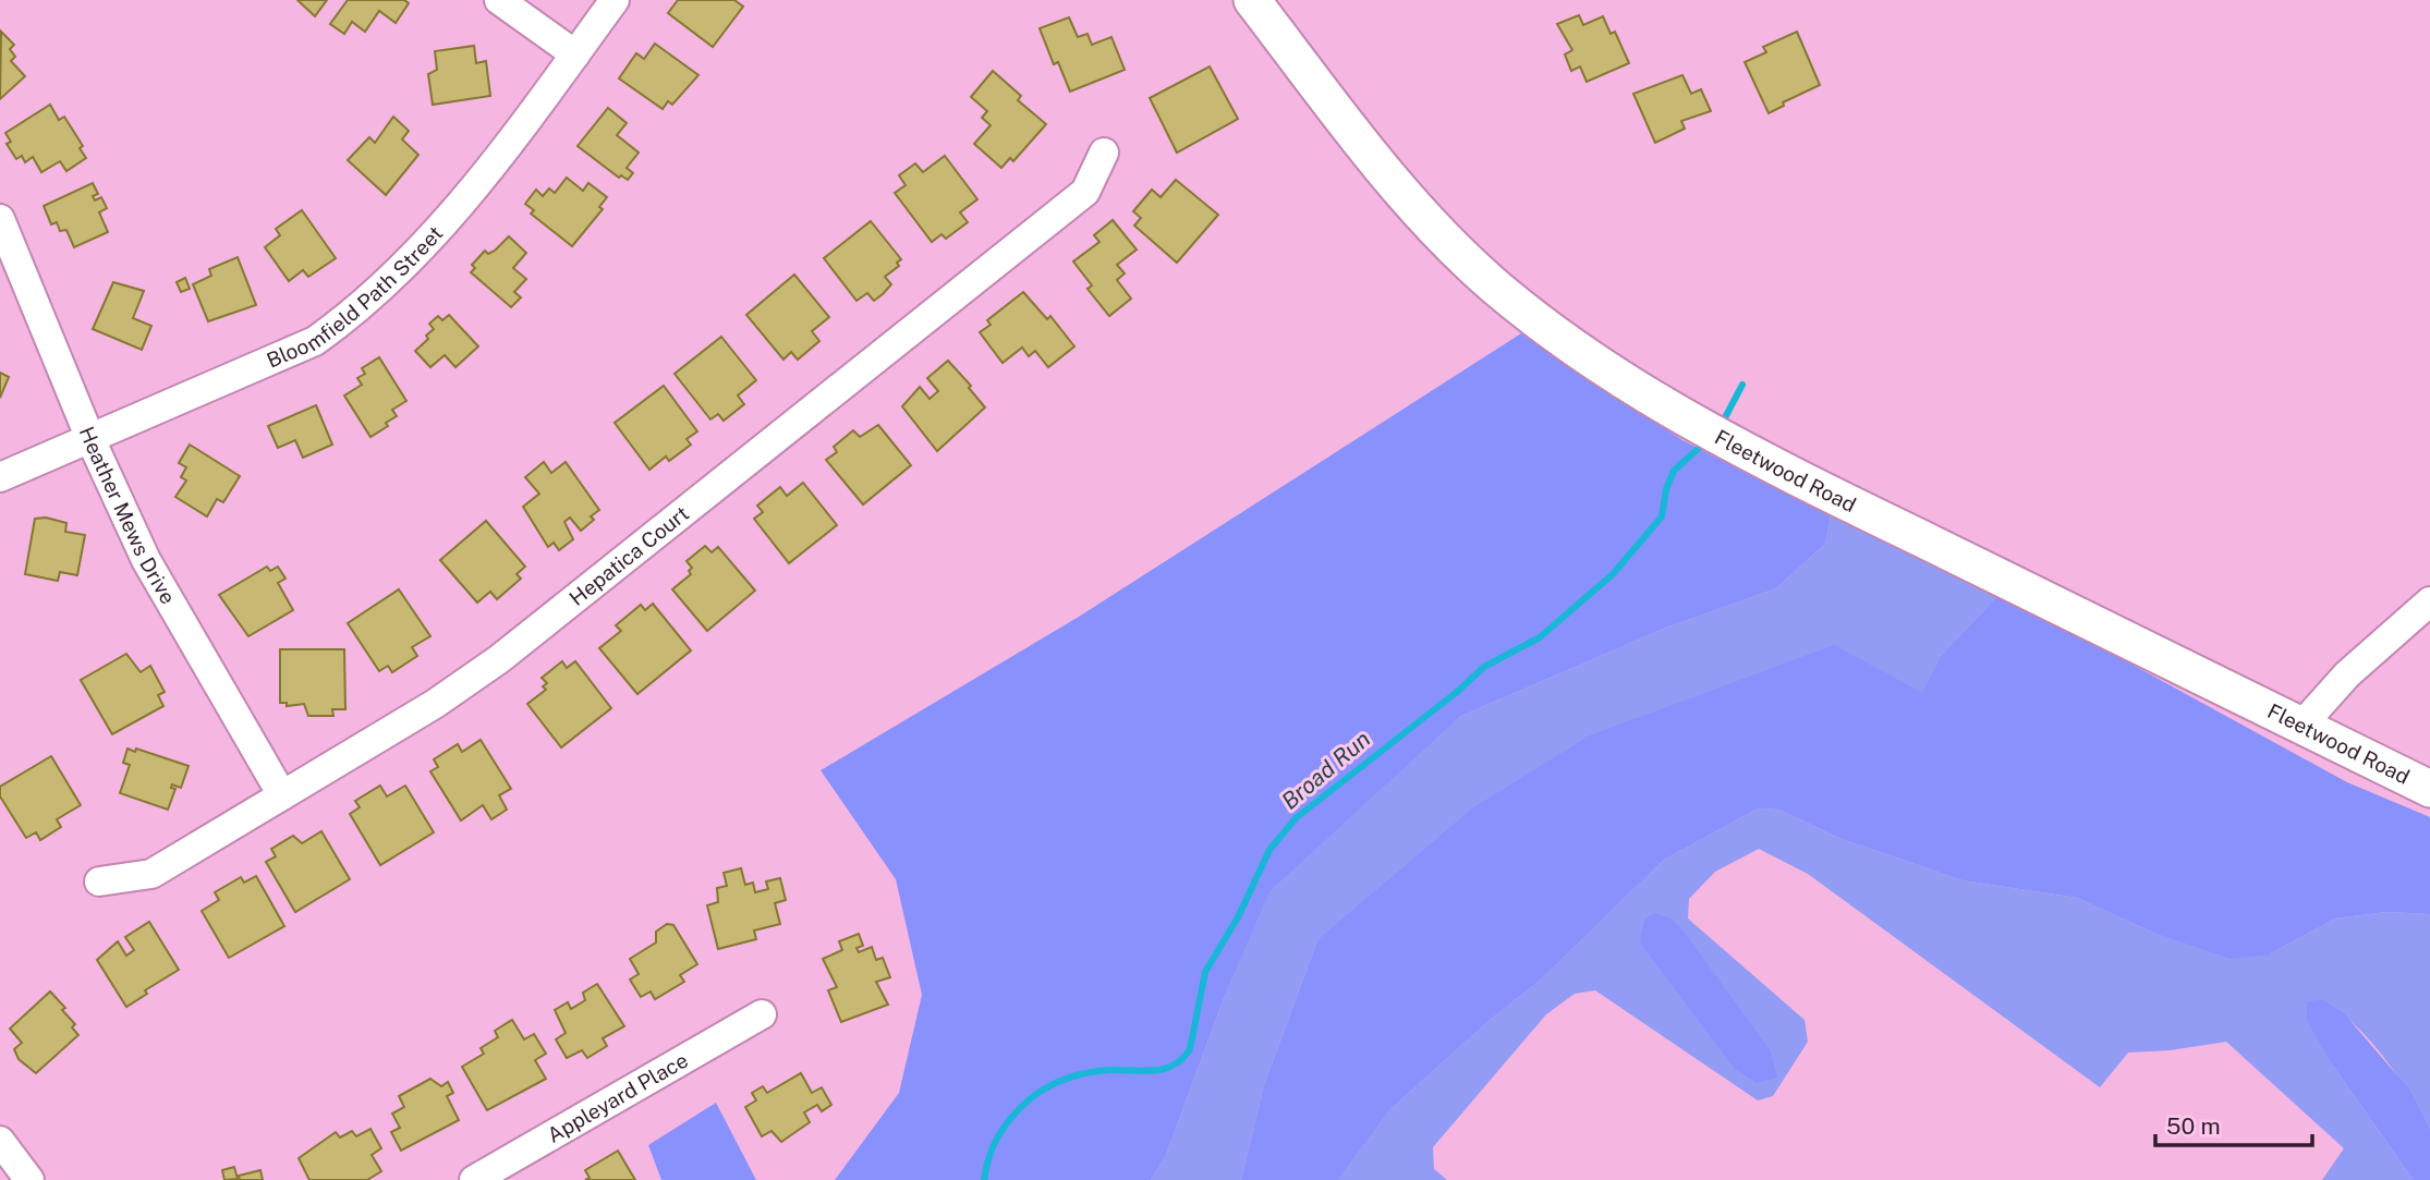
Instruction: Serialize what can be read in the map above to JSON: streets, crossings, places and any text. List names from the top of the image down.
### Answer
{
  "streets": {
    "main road": ["Fleetwood Road"],
    "street": [
      "Bloomfield Path Street",
      "Heather Mews Drive",
      "Hepatica Court",
      "Appleyard Place"
    ]
  },
  "crossings": [
    ["Bloomfield Path Street", "Heather Mews Drive"],
    ["Heather Mews Drive", "Hepatica Court"]
  ],
  "water": ["Broad Run"],
  "scale_bar": "50 m"
}
